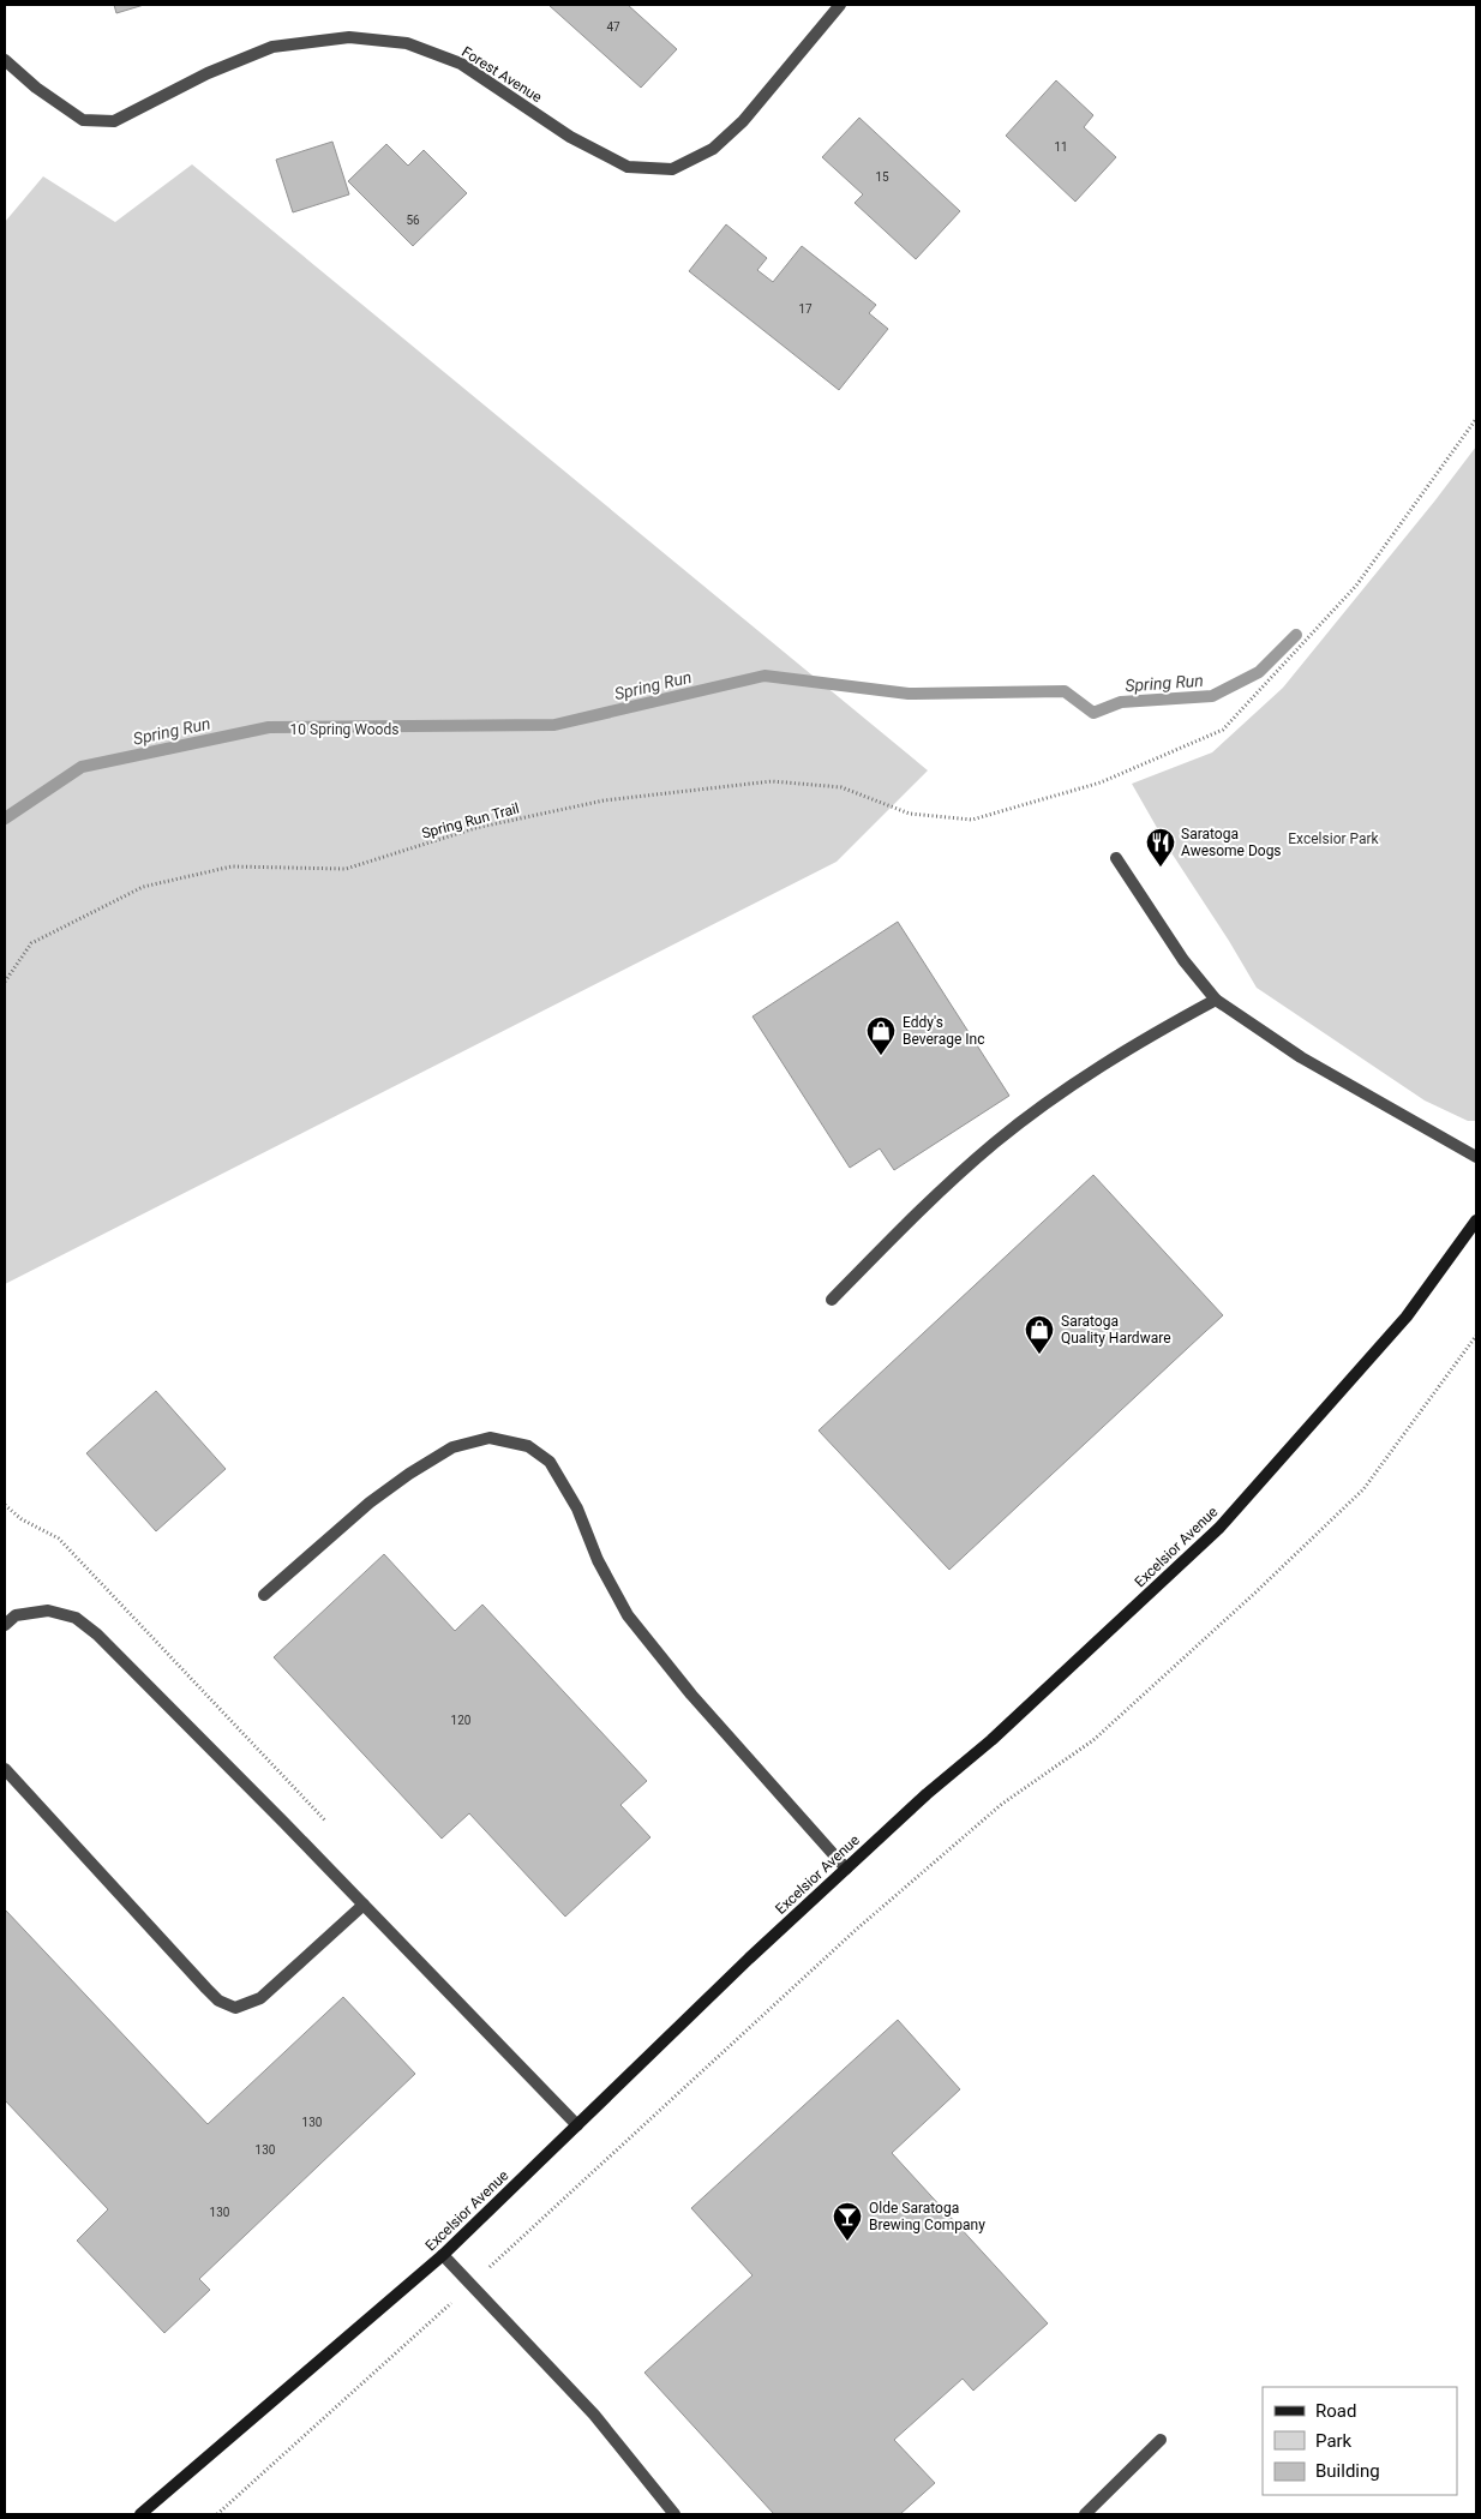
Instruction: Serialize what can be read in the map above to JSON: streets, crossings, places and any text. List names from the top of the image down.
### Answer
{
  "streets": {
    "street": ["Forest Avenue", "Excelsior Avenue"],
    "path": ["Spring Run Trail"]
  },
  "water": ["Spring Run"],
  "parks": ["10 Spring Woods", "Excelsior Park"],
  "places": {
    "restaurant": ["Saratoga Awesome Dogs"],
    "shop": ["Eddy's Beverage Inc", "Saratoga Quality Hardware"],
    "bar": ["Olde Saratoga Brewing Company"]
  },
  "house_numbers": [
    "47",
    "11",
    "15",
    "56",
    "17",
    "120",
    "130",
    "130",
    "130"
  ],
  "legend": ["Road", "Park", "Building"]
}
